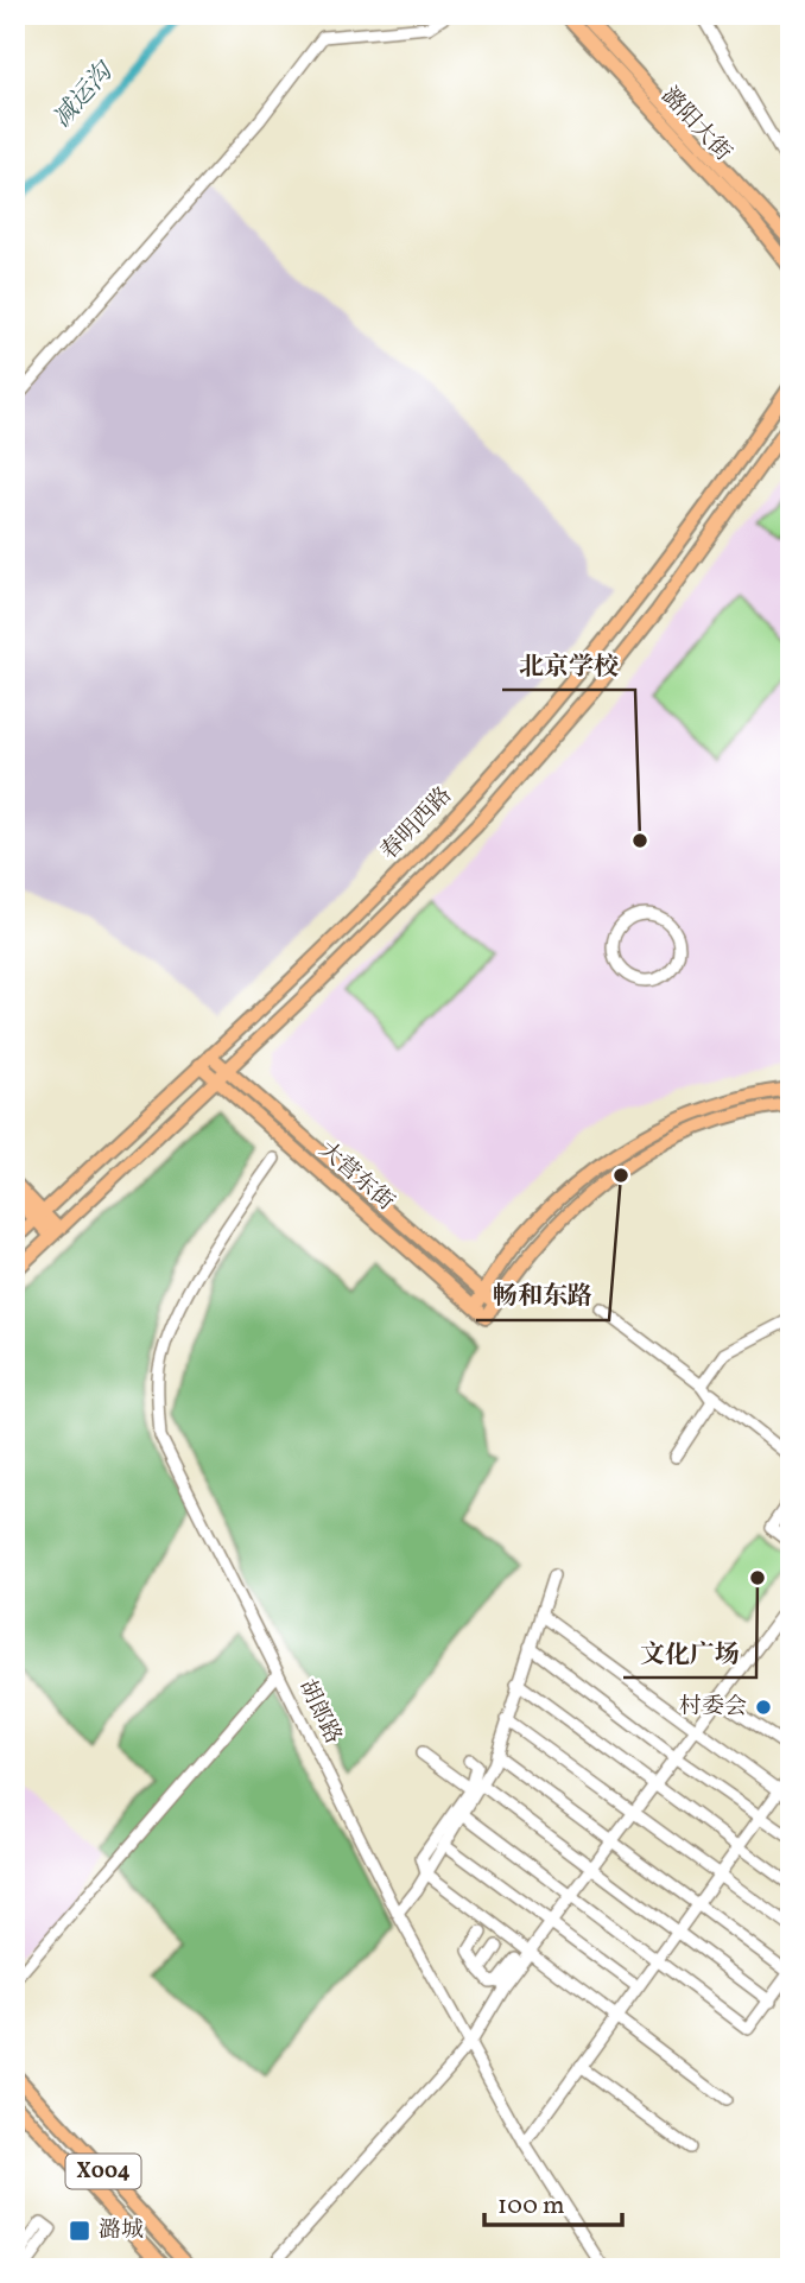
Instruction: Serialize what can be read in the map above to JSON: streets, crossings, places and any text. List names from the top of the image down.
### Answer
{
  "streets": {
    "main road": [
      "潞阳大街",
      "春明西路",
      "大营东街",
      "X004"
    ],
    "street": ["胡郎路"]
  },
  "crossings": [
    ["春明西路", "大营东街"]
  ],
  "water": ["减运沟"],
  "places": {
    "other": [
      "北京学校",
      "畅和东路",
      "文化广场",
      "村委会"
    ],
    "transit": ["潞城"]
  },
  "scale_bar": "100 m"
}
